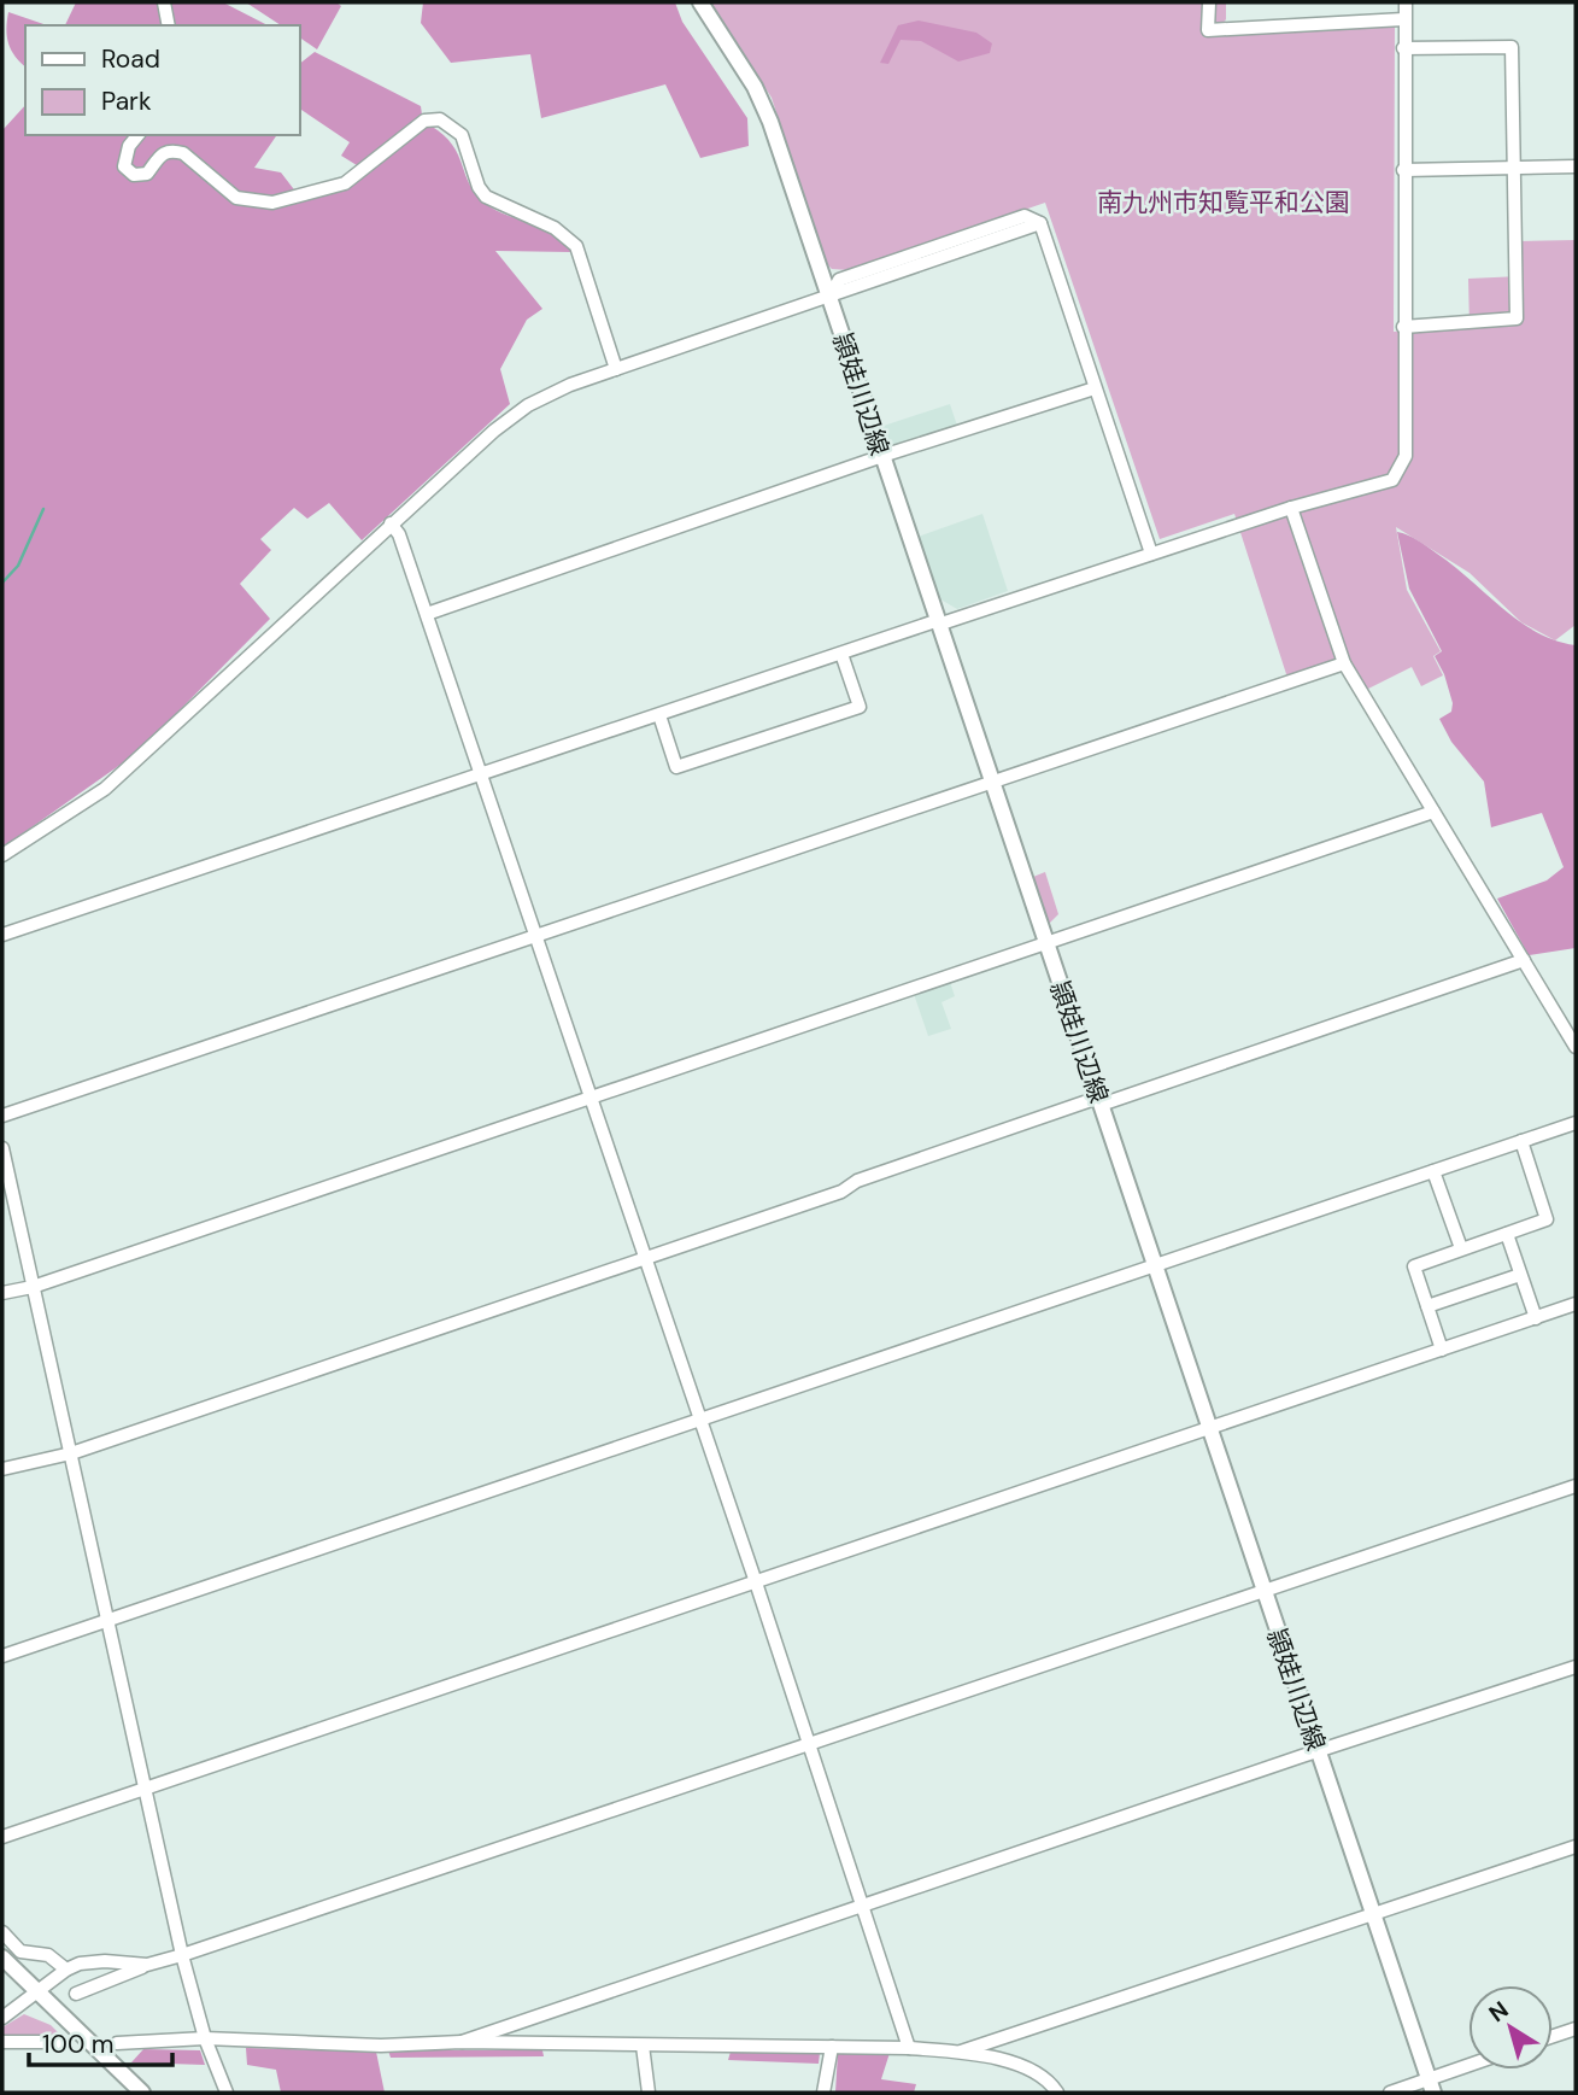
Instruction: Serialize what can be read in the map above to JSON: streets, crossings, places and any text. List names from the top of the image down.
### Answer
{
  "streets": {
    "main road": ["頴娃川辺線"]
  },
  "parks": ["南九州市知覧平和公園"],
  "legend": ["Road", "Park"],
  "scale_bar": "100 m",
  "north": "top left"
}
